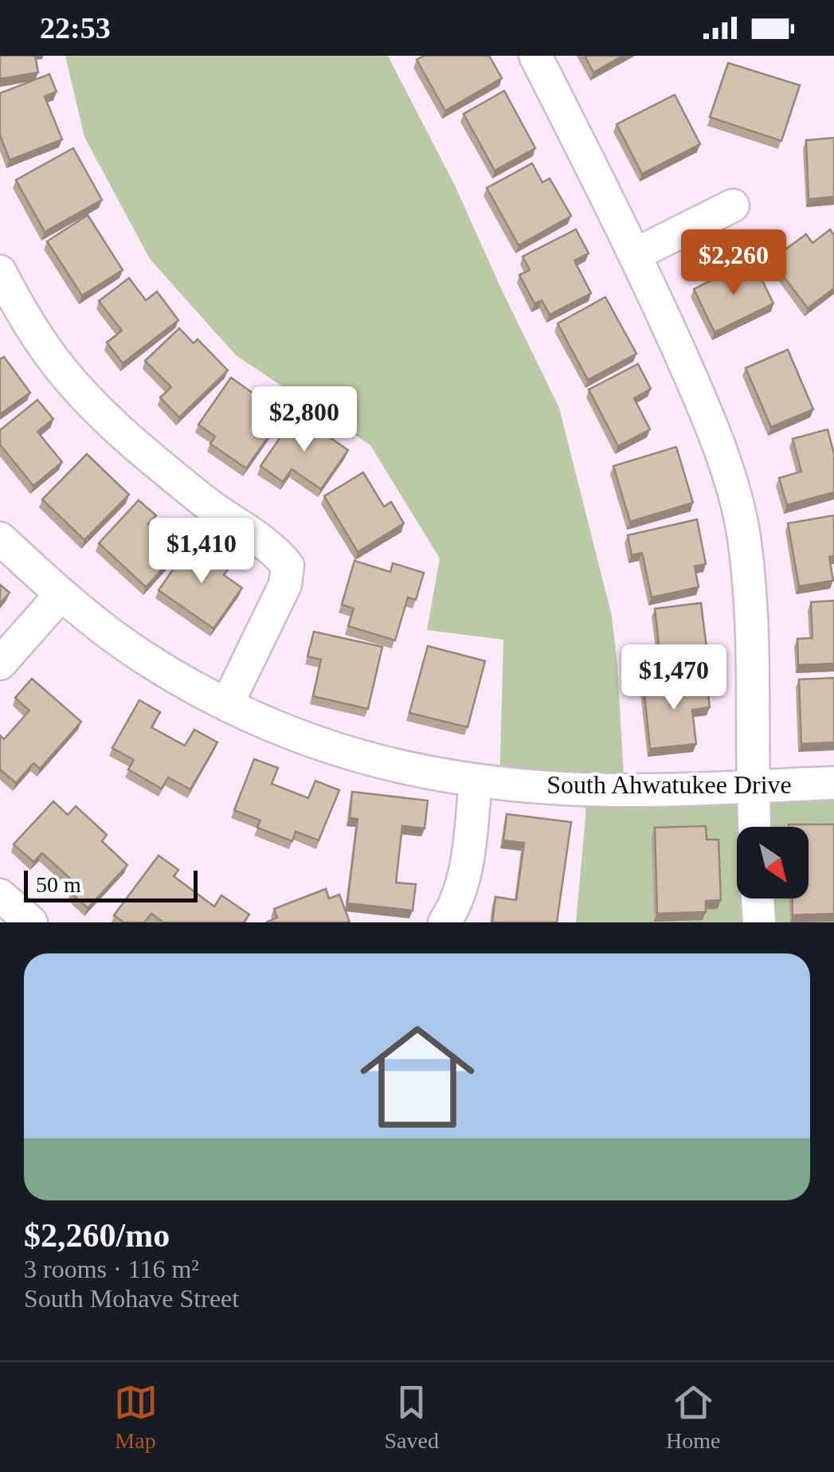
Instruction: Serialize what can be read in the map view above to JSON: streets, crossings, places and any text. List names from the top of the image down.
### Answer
{
  "streets": {
    "street": ["South Ahwatukee Drive"]
  },
  "scale_bar": "50 m",
  "north": "bottom right",
  "page": {
    "status": "22:53",
    "price": [
      "$2,260",
      "$2,800",
      "$1,410",
      "$1,470"
    ],
    "scale": "50 m",
    "list": [
      {
        "name": "$2,260/mo",
        "note": "3 rooms · 116 m² · South Mohave Street"
      }
    ],
    "tabs": ["Map", "Saved", "Home"]
  }
}
